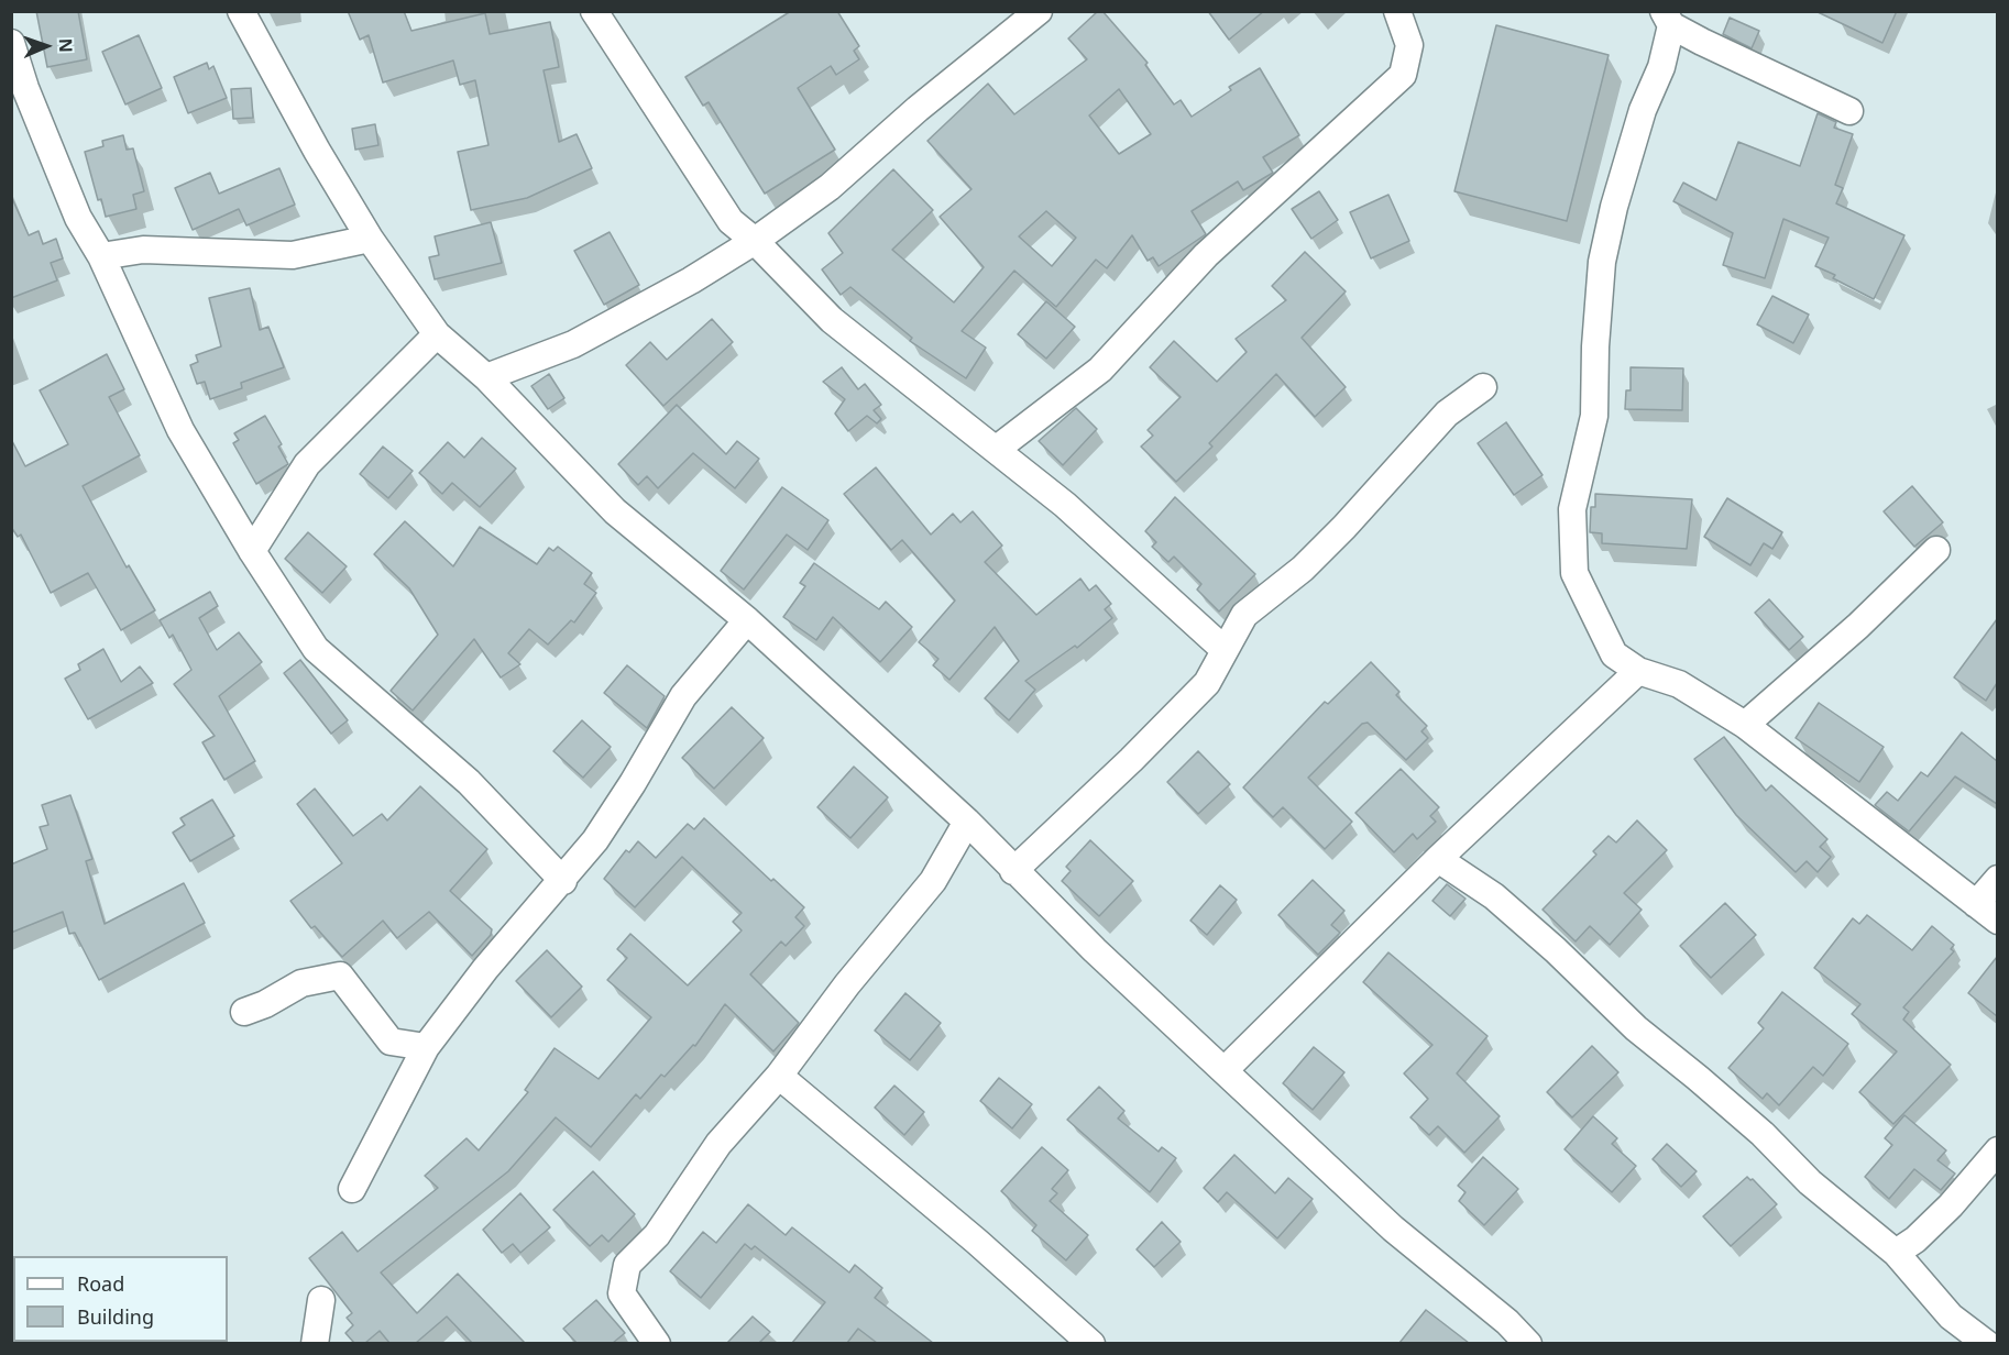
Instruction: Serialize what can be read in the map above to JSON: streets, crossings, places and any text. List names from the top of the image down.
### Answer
{
  "legend": ["Road", "Building"],
  "north": "right"
}
